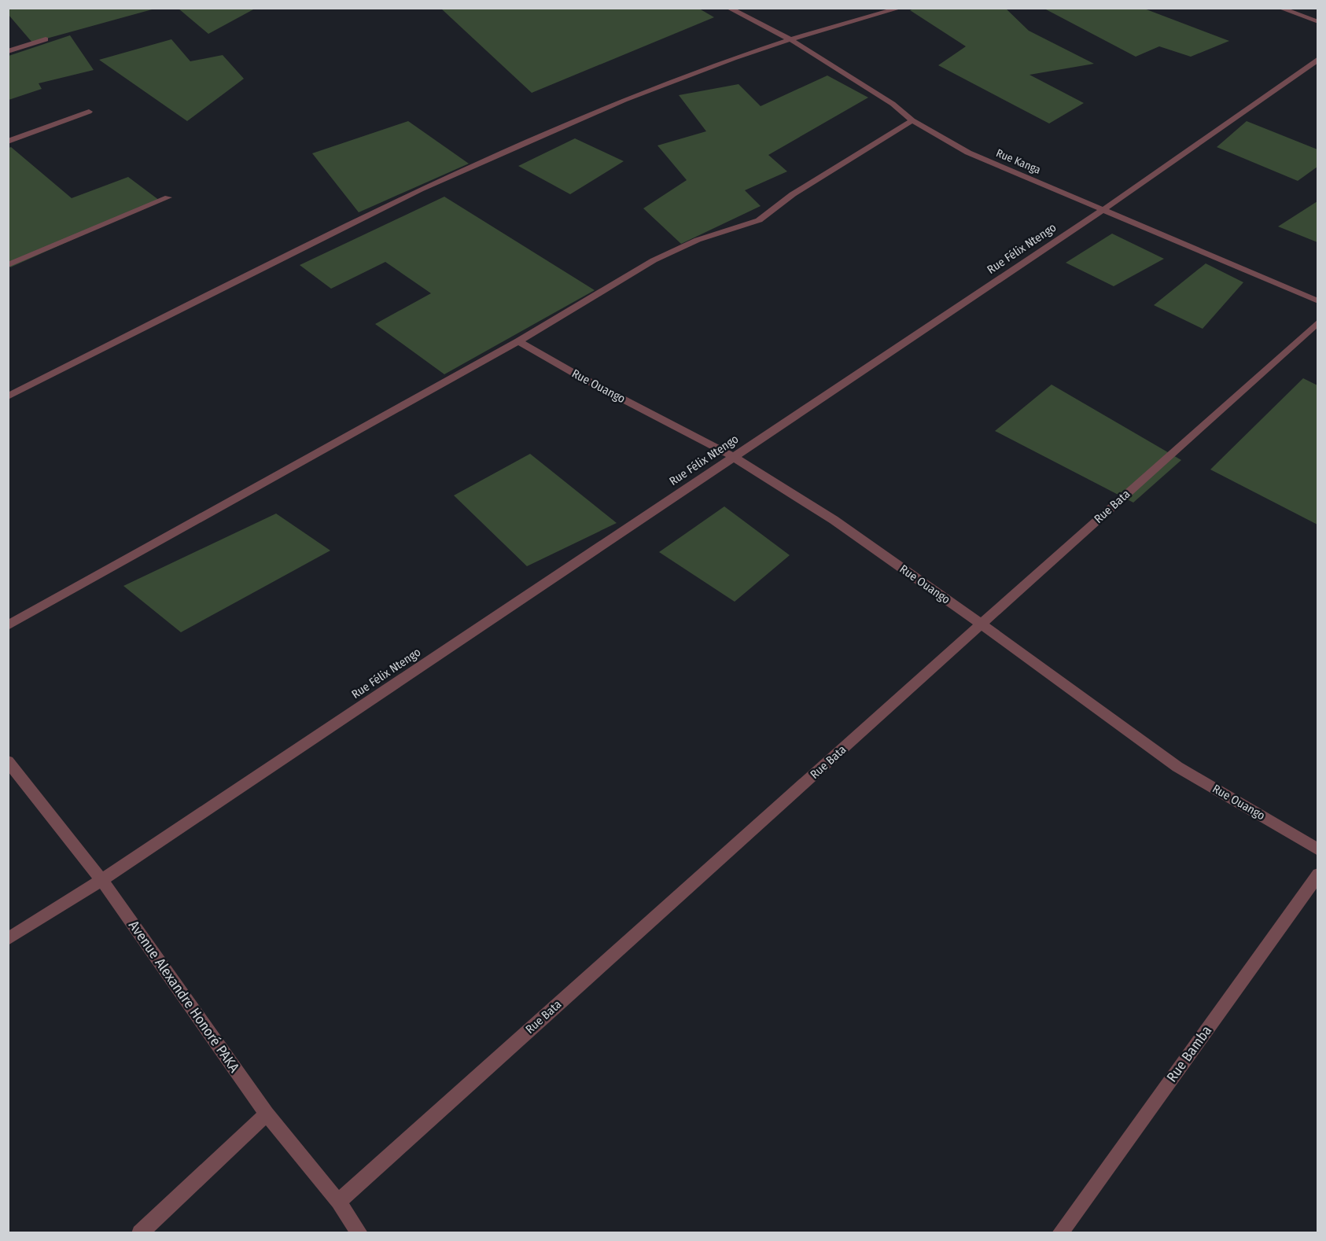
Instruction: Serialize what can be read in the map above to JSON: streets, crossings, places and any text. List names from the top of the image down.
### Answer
{
  "streets": {
    "street": [
      "Rue Kanga",
      "Rue Félix Ntengo",
      "Rue Ouango",
      "Rue Bata",
      "Avenue Alexandre Honoré PAKA",
      "Rue Bamba"
    ]
  },
  "crossings": [
    ["Rue Kanga", "Rue Félix Ntengo"],
    ["Rue Félix Ntengo", "Rue Ouango"],
    ["Rue Félix Ntengo", "Avenue Alexandre Honoré PAKA"],
    ["Rue Ouango", "Rue Bata"],
    ["Rue Bata", "Avenue Alexandre Honoré PAKA"]
  ]
}
